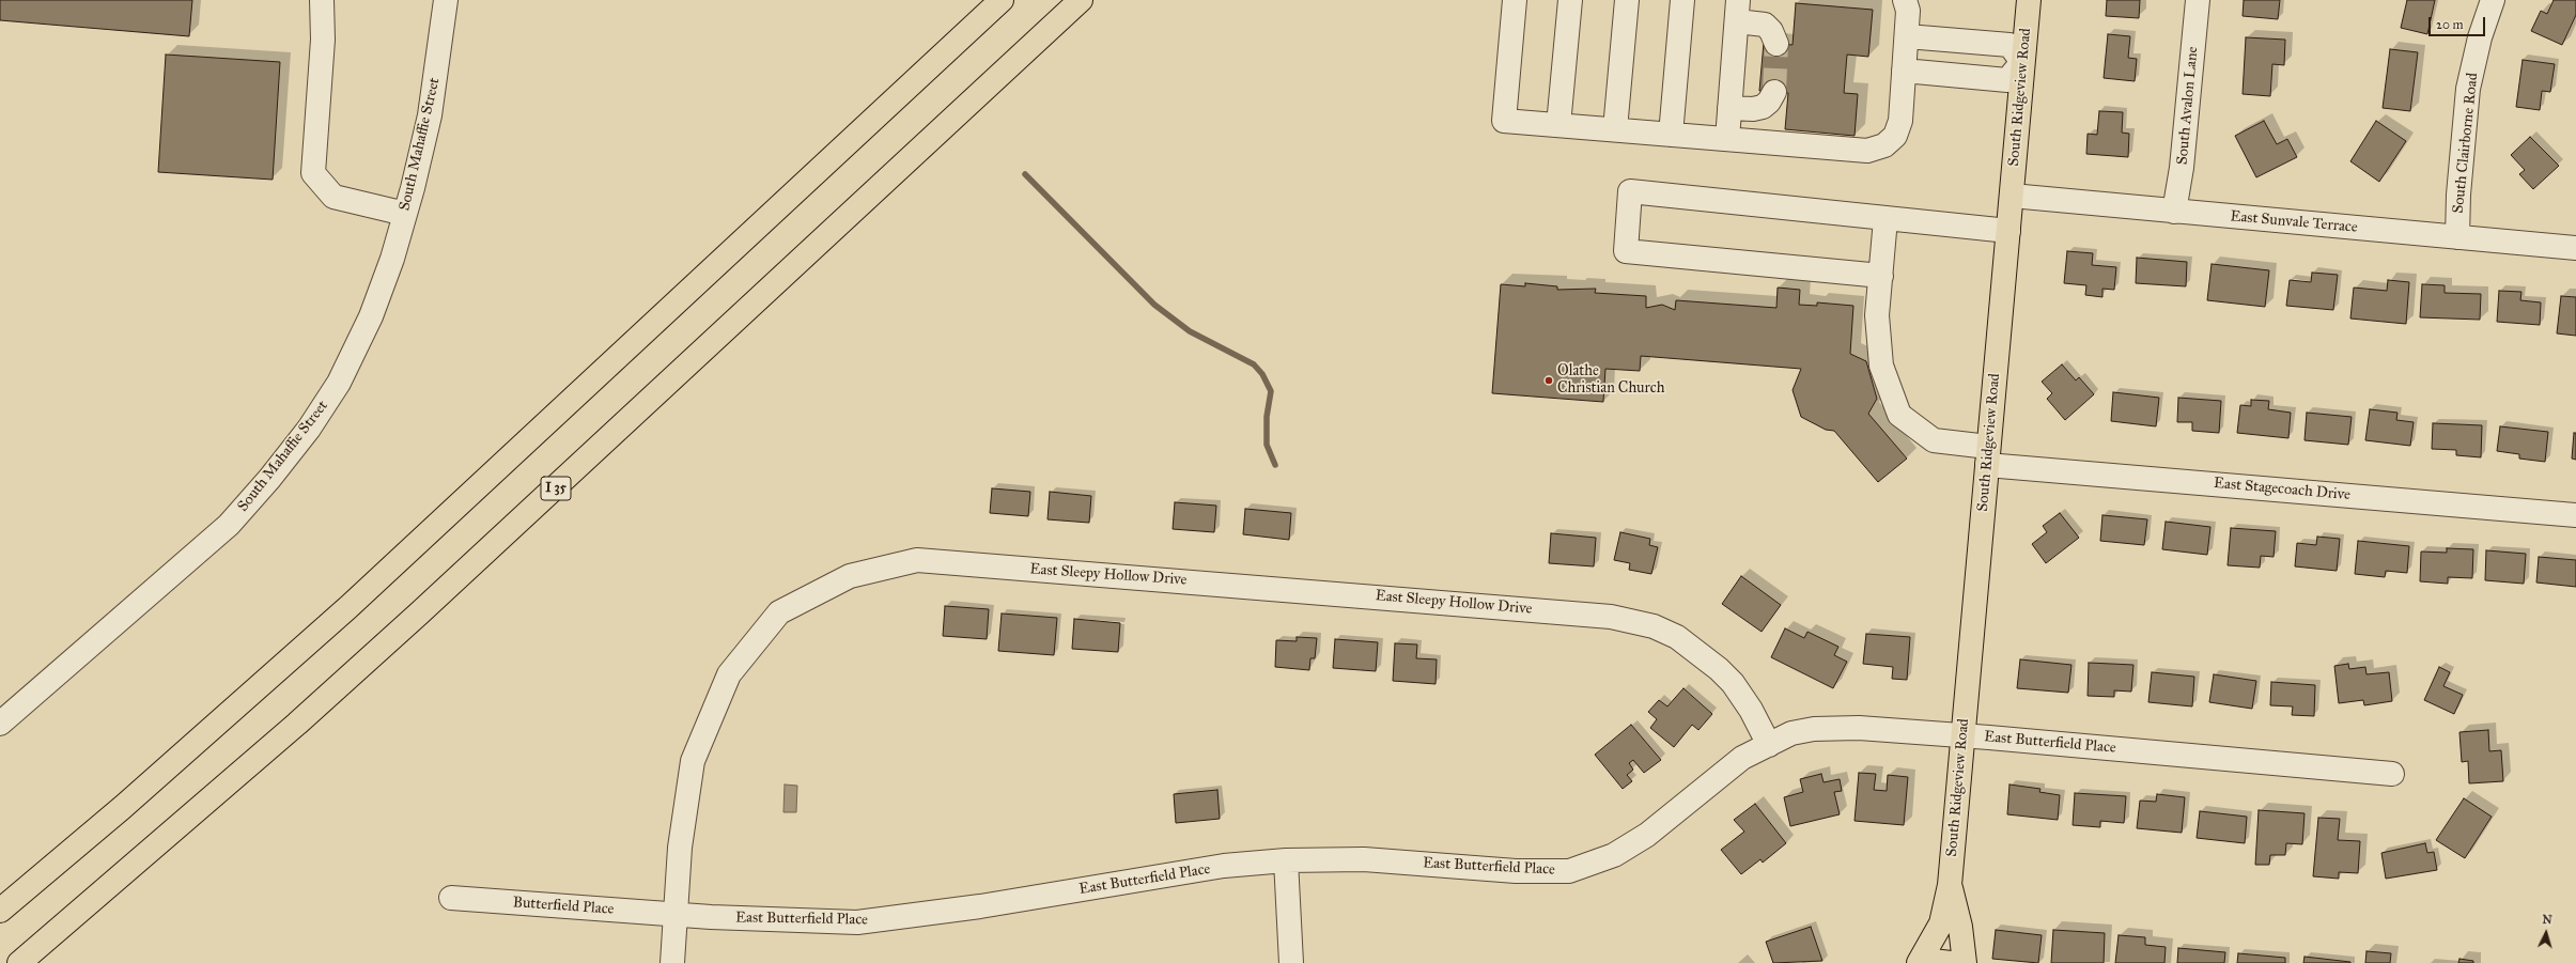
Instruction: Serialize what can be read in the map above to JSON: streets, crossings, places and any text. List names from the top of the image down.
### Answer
{
  "streets": {
    "main road": ["South Ridgeview Road", "I 35"],
    "street": [
      "South Avalon Lane",
      "South Clairborne Road",
      "South Mahaffie Street",
      "East Sunvale Terrace",
      "East Stagecoach Drive",
      "East Sleepy Hollow Drive",
      "East Butterfield Place",
      "Butterfield Place"
    ]
  },
  "crossings": [
    ["South Ridgeview Road", "East Sunvale Terrace"],
    ["South Ridgeview Road", "East Stagecoach Drive"],
    ["South Ridgeview Road", "East Butterfield Place"],
    ["South Avalon Lane", "East Sunvale Terrace"],
    ["South Clairborne Road", "East Sunvale Terrace"],
    ["East Sleepy Hollow Drive", "East Butterfield Place"],
    ["East Sleepy Hollow Drive", "Butterfield Place"],
    ["East Butterfield Place", "Butterfield Place"]
  ],
  "places": ["Olathe Christian Church"],
  "scale_bar": "20 m",
  "north": "top"
}
